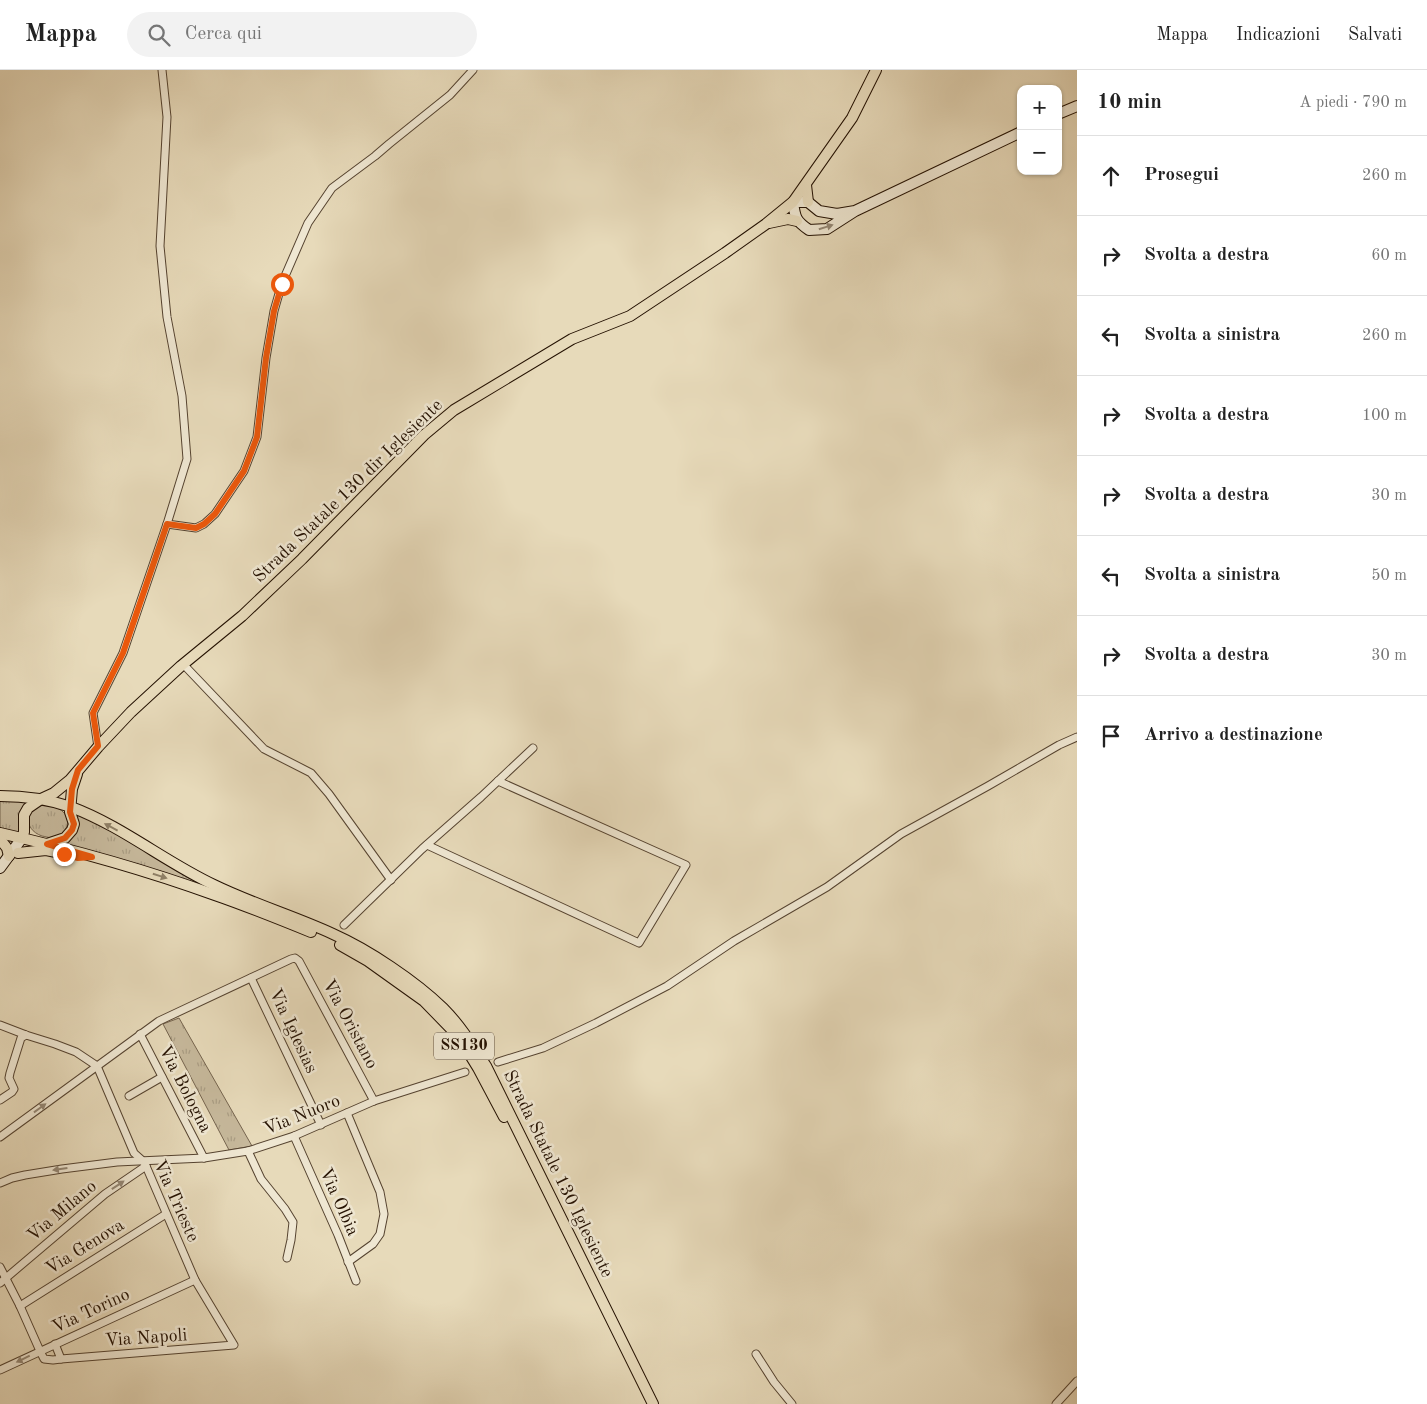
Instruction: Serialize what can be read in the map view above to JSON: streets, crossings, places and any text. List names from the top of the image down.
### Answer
{
  "streets": {
    "main road": ["Strada Statale 130 dir Iglesiente", "SS130", "Strada Statale 130 Iglesiente"],
    "street": [
      "Via Oristano",
      "Via Iglesias",
      "Via Bologna",
      "Via Nuoro",
      "Via Trieste",
      "Via Olbia",
      "Via Milano",
      "Via Genova",
      "Via Torino",
      "Via Napoli"
    ]
  },
  "crossings": [
    ["Strada Statale 130 dir Iglesiente", "Strada Statale 130 Iglesiente"],
    ["Via Oristano", "Via Iglesias"],
    ["Via Oristano", "Via Nuoro"],
    ["Via Iglesias", "Via Nuoro"],
    ["Via Bologna", "Via Nuoro"],
    ["Via Nuoro", "Via Trieste"],
    ["Via Nuoro", "Via Olbia"],
    ["Via Nuoro", "Via Milano"],
    ["Via Trieste", "Via Milano"],
    ["Via Trieste", "Via Genova"],
    ["Via Trieste", "Via Torino"],
    ["Via Trieste", "Via Napoli"],
    ["Via Torino", "Via Napoli"]
  ],
  "one_way": ["Via Milano"],
  "page": {
    "header": "Mappa",
    "search": "Cerca qui",
    "nav": ["Mappa", "Indicazioni", "Salvati"],
    "heading": ["10 min", "A piedi · 790 m"],
    "map_buttons": ["+", "−"],
    "list": [
      ["Prosegui", "260 m"],
      ["Svolta a destra", "60 m"],
      ["Svolta a sinistra", "260 m"],
      ["Svolta a destra", "100 m"],
      ["Svolta a destra", "30 m"],
      ["Svolta a sinistra", "50 m"],
      ["Svolta a destra", "30 m"],
      "Arrivo a destinazione"
    ]
  }
}
